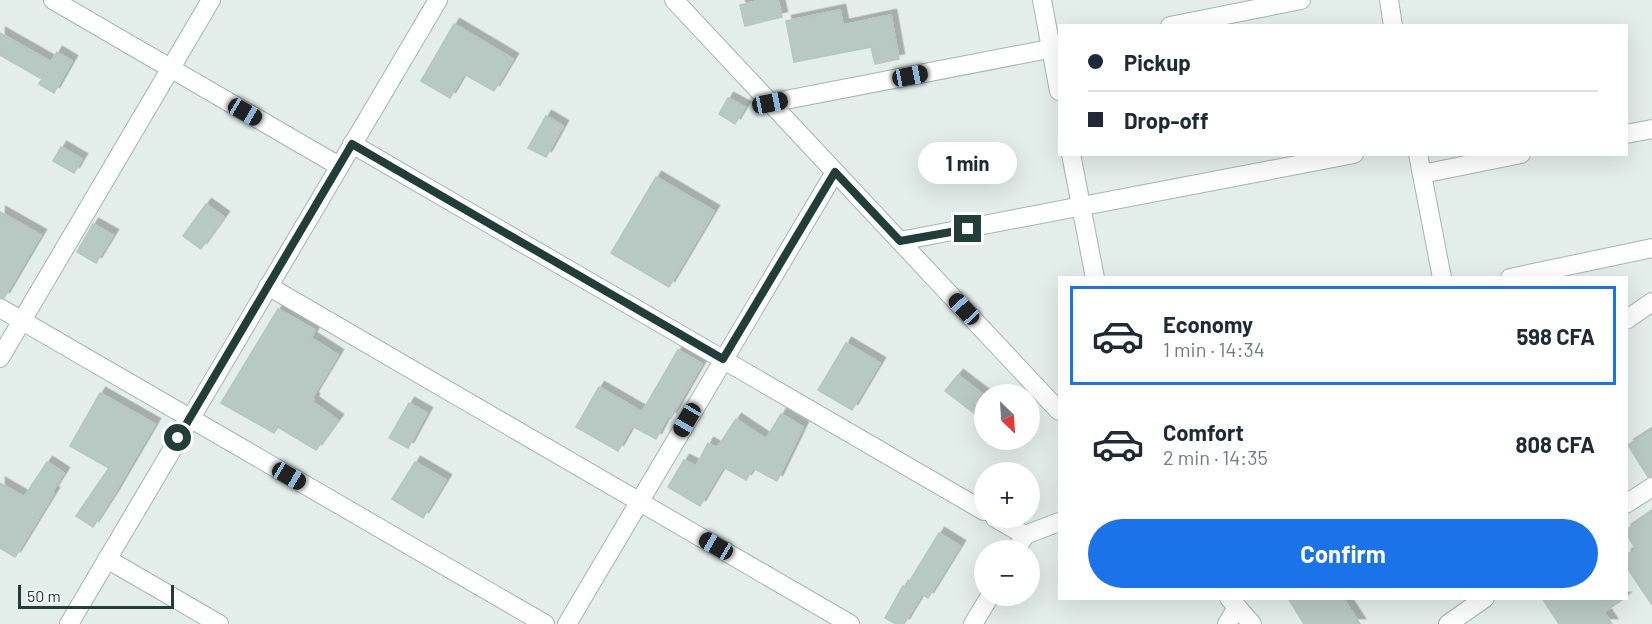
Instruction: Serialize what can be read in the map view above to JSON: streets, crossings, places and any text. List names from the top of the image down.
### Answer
{
  "scale_bar": "50 m",
  "north": "bottom right",
  "page": {
    "banner": ["Pickup", "Drop-off"],
    "bubble": "1 min",
    "list": [
      {
        "name": "Economy",
        "note": "1 min · 14:34",
        "value": "598 CFA"
      },
      {
        "name": "Comfort",
        "note": "2 min · 14:35",
        "value": "808 CFA"
      }
    ],
    "map_buttons": ["+", "−"],
    "buttons": "Confirm",
    "scale": "50 m"
  }
}
